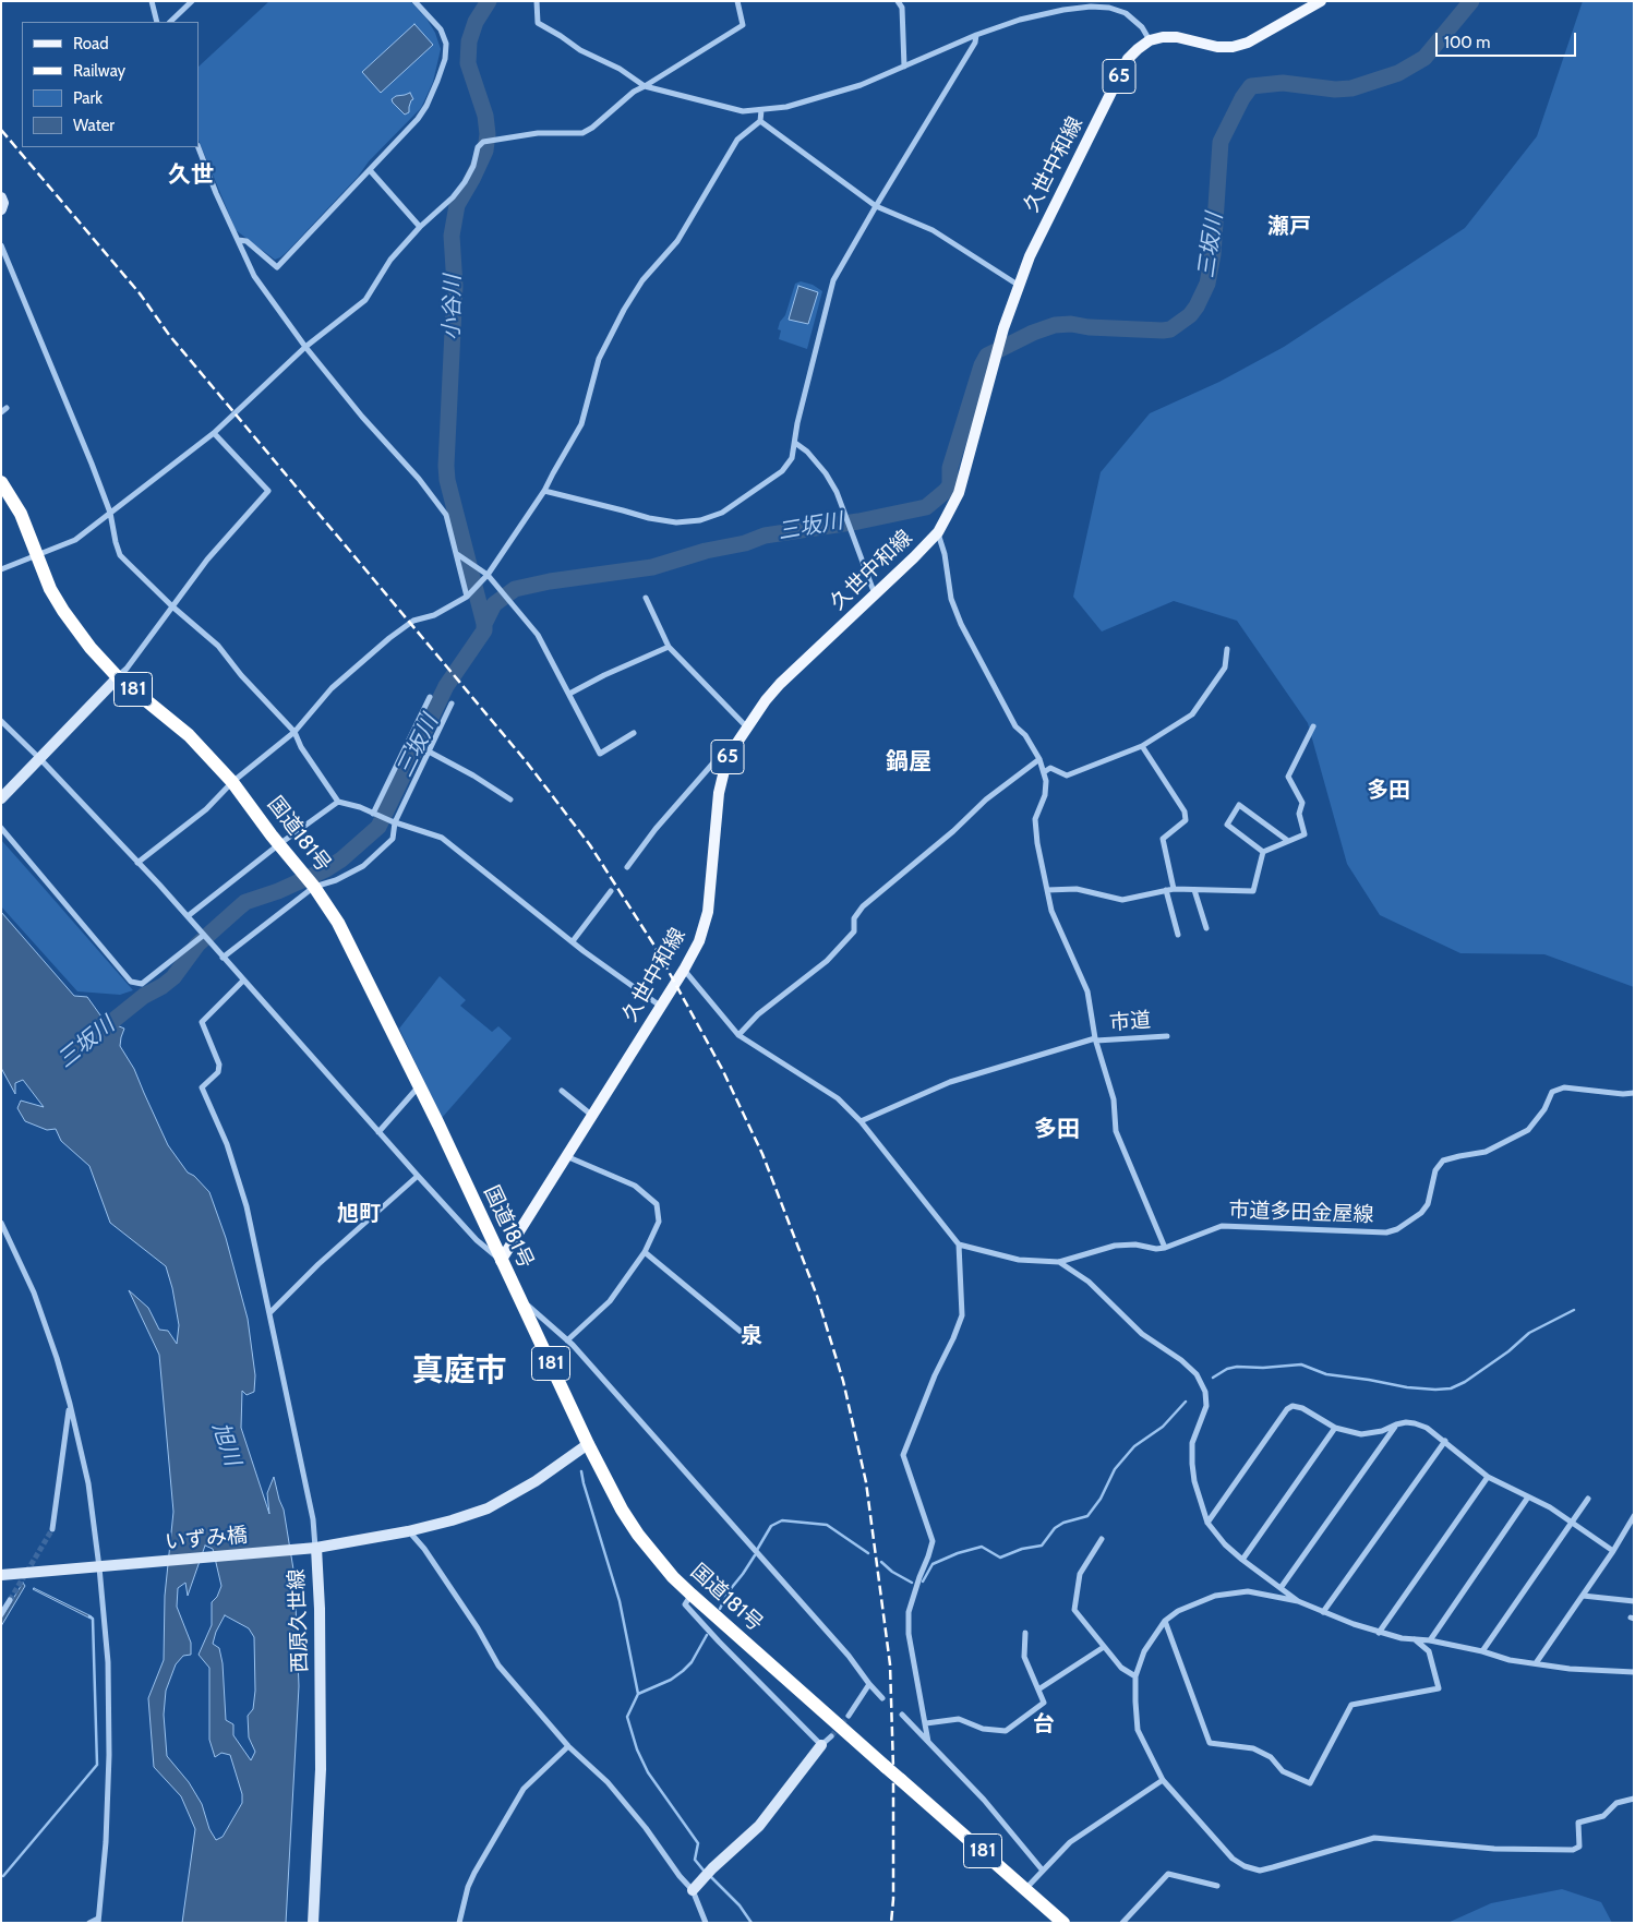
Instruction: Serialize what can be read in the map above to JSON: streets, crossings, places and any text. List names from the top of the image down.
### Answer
{
  "streets": {
    "highway": ["181", "国道181号"],
    "main road": ["65", "久世中和線"],
    "street": [
      "市道",
      "市道多田金屋線",
      "いずみ橋",
      "西原久世線"
    ]
  },
  "crossings": [
    ["65", "久世中和線"],
    ["久世中和線", "国道181号"],
    ["国道181号", "西原久世線"],
    ["いずみ橋", "西原久世線"]
  ],
  "districts": [
    "久世",
    "瀬戸",
    "鍋屋",
    "多田",
    "多田",
    "旭町",
    "泉",
    "真庭市",
    "台"
  ],
  "water": ["三坂川", "小谷川", "旭川"],
  "legend": [
    "Road",
    "Railway",
    "Park",
    "Water"
  ],
  "scale_bar": "100 m"
}
